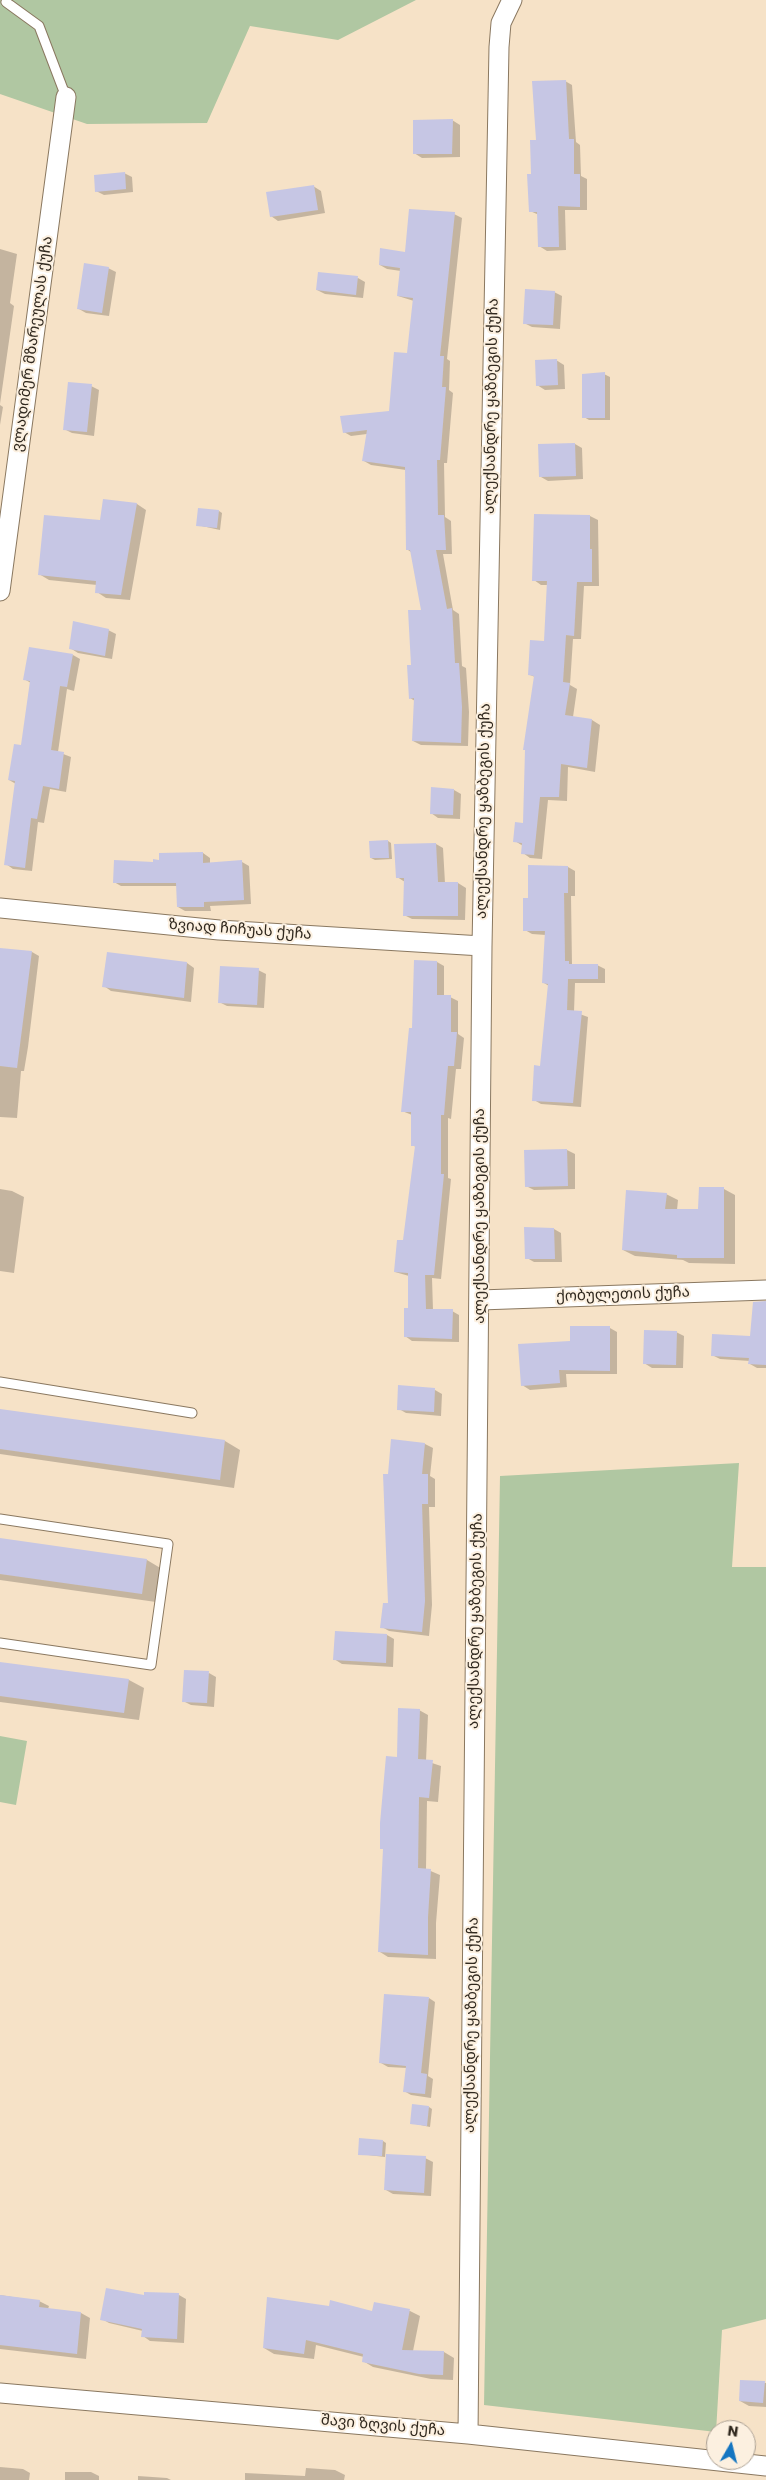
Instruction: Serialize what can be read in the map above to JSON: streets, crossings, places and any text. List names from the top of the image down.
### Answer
{
  "streets": {
    "street": [
      "ვლადიმერ მზარეულას ქუჩა",
      "ალექსანდრე ყაზბეგის ქუჩა",
      "ზვიად ჩიჩუას ქუჩა",
      "ქობულეთის ქუჩა",
      "შავი ზღვის ქუჩა"
    ]
  },
  "crossings": [
    ["ალექსანდრე ყაზბეგის ქუჩა", "ზვიად ჩიჩუას ქუჩა"],
    ["ალექსანდრე ყაზბეგის ქუჩა", "ქობულეთის ქუჩა"],
    ["ალექსანდრე ყაზბეგის ქუჩა", "შავი ზღვის ქუჩა"]
  ],
  "north": "top"
}
